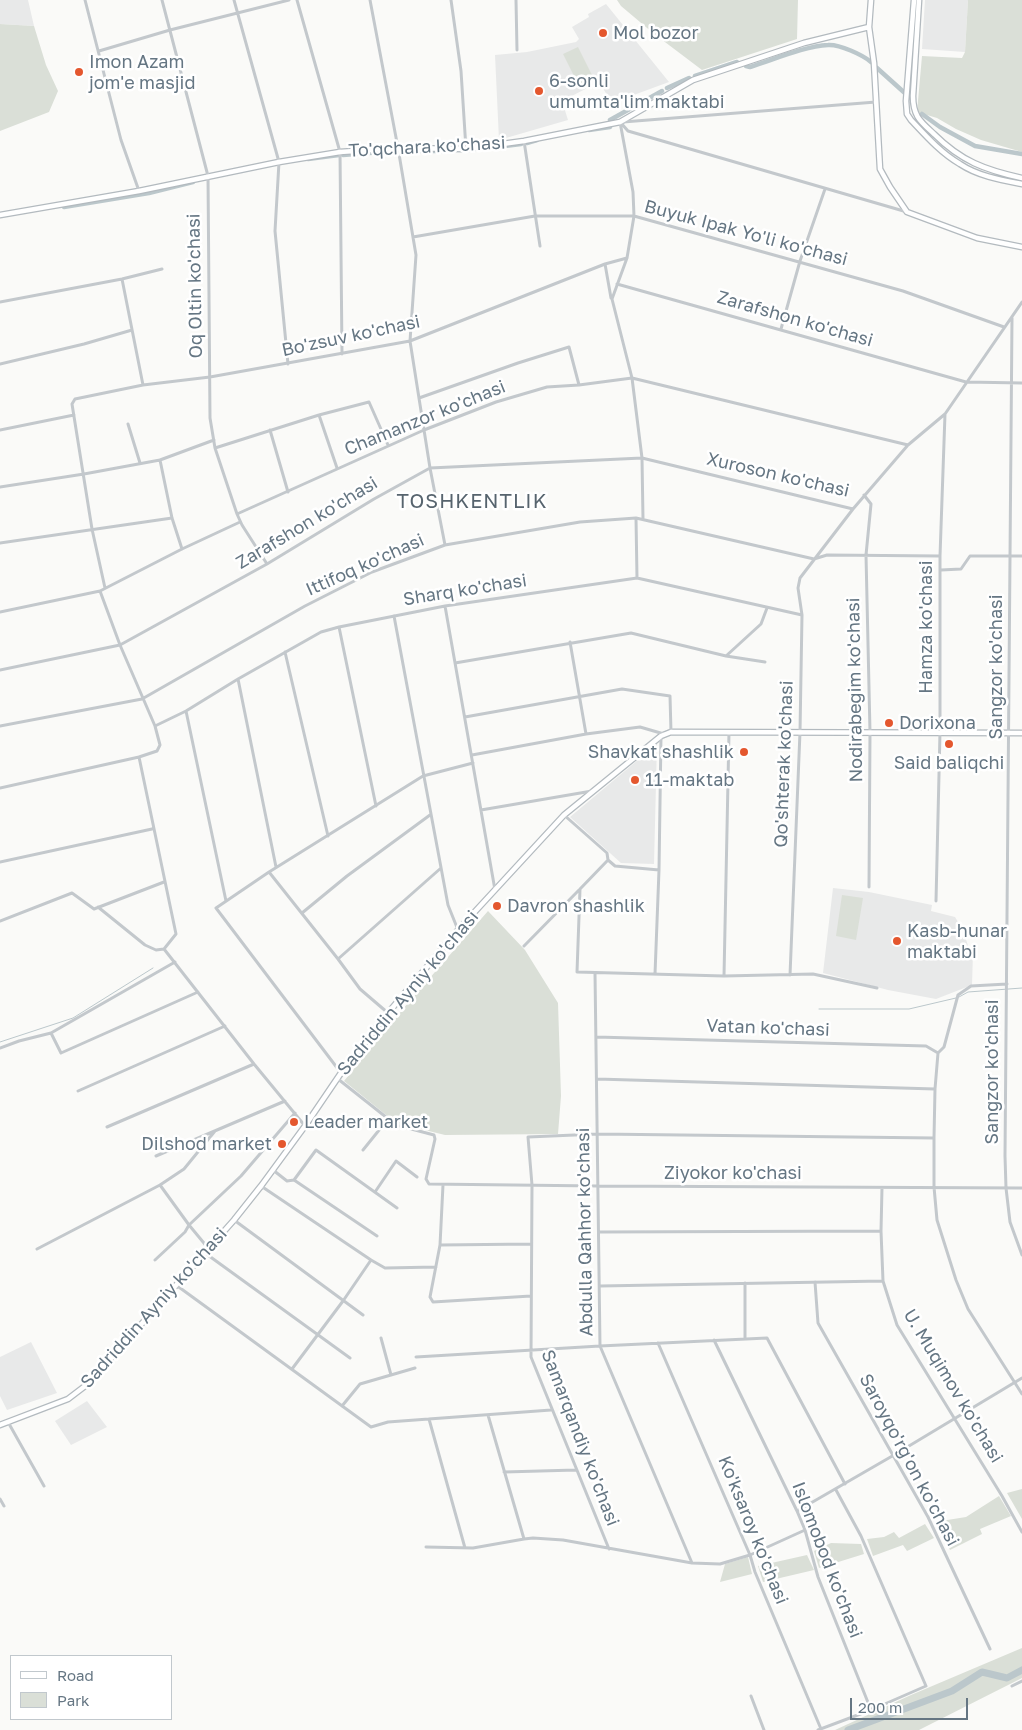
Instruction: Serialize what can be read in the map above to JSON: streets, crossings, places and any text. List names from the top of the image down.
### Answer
{
  "streets": {
    "street": [
      "To'qchara ko'chasi",
      "Buyuk Ipak Yo'li ko'chasi",
      "Oq Oltin ko'chasi",
      "Zarafshon ko'chasi",
      "Bo'zsuv ko'chasi",
      "Chamanzor ko'chasi",
      "Xuroson ko'chasi",
      "Ittifoq ko'chasi",
      "Sharq ko'chasi",
      "Hamza ko'chasi",
      "Sangzor ko'chasi",
      "Nodirabegim ko'chasi",
      "Qo'shterak ko'chasi",
      "Sadriddin Ayniy ko'chasi",
      "Vatan ko'chasi",
      "Ziyokor ko'chasi",
      "Abdulla Qahhor ko'chasi",
      "U. Muqimov ko'chasi",
      "Samarqandiy ko'chasi",
      "Saroyqo'rg'on ko'chasi",
      "Ko'ksaroy ko'chasi",
      "Islomobod ko'chasi"
    ]
  },
  "crossings": [
    ["To'qchara ko'chasi", "Oq Oltin ko'chasi"],
    ["Buyuk Ipak Yo'li ko'chasi", "Xuroson ko'chasi"],
    ["Oq Oltin ko'chasi", "Zarafshon ko'chasi"],
    ["Oq Oltin ko'chasi", "Bo'zsuv ko'chasi"],
    ["Oq Oltin ko'chasi", "Chamanzor ko'chasi"],
    ["Zarafshon ko'chasi", "Xuroson ko'chasi"],
    ["Zarafshon ko'chasi", "Sangzor ko'chasi"],
    ["Xuroson ko'chasi", "Hamza ko'chasi"],
    ["Xuroson ko'chasi", "Sangzor ko'chasi"],
    ["Xuroson ko'chasi", "Nodirabegim ko'chasi"],
    ["Xuroson ko'chasi", "Qo'shterak ko'chasi"],
    ["Ittifoq ko'chasi", "Hamza ko'chasi"],
    ["Ittifoq ko'chasi", "Nodirabegim ko'chasi"],
    ["Ittifoq ko'chasi", "Qo'shterak ko'chasi"],
    ["Sharq ko'chasi", "Qo'shterak ko'chasi"],
    ["Hamza ko'chasi", "Sadriddin Ayniy ko'chasi"],
    ["Sangzor ko'chasi", "Sadriddin Ayniy ko'chasi"],
    ["Sangzor ko'chasi", "Ziyokor ko'chasi"],
    ["Nodirabegim ko'chasi", "Sadriddin Ayniy ko'chasi"],
    ["Qo'shterak ko'chasi", "Sadriddin Ayniy ko'chasi"],
    ["Vatan ko'chasi", "Abdulla Qahhor ko'chasi"],
    ["Ziyokor ko'chasi", "Abdulla Qahhor ko'chasi"],
    ["Ziyokor ko'chasi", "U. Muqimov ko'chasi"],
    ["Ziyokor ko'chasi", "Samarqandiy ko'chasi"],
    ["Abdulla Qahhor ko'chasi", "Samarqandiy ko'chasi"]
  ],
  "districts": ["TOSHKENTLIK"],
  "places": [
    "Mol bozor",
    "Imon Azam jom'e masjid",
    "6-sonli umumta'lim maktabi",
    "Dorixona",
    "Said baliqchi",
    "Shavkat shashlik",
    "11-maktab",
    "Davron shashlik",
    "Kasb-hunar maktabi",
    "Leader market",
    "Dilshod market"
  ],
  "legend": ["Road", "Park"],
  "scale_bar": "200 m"
}
